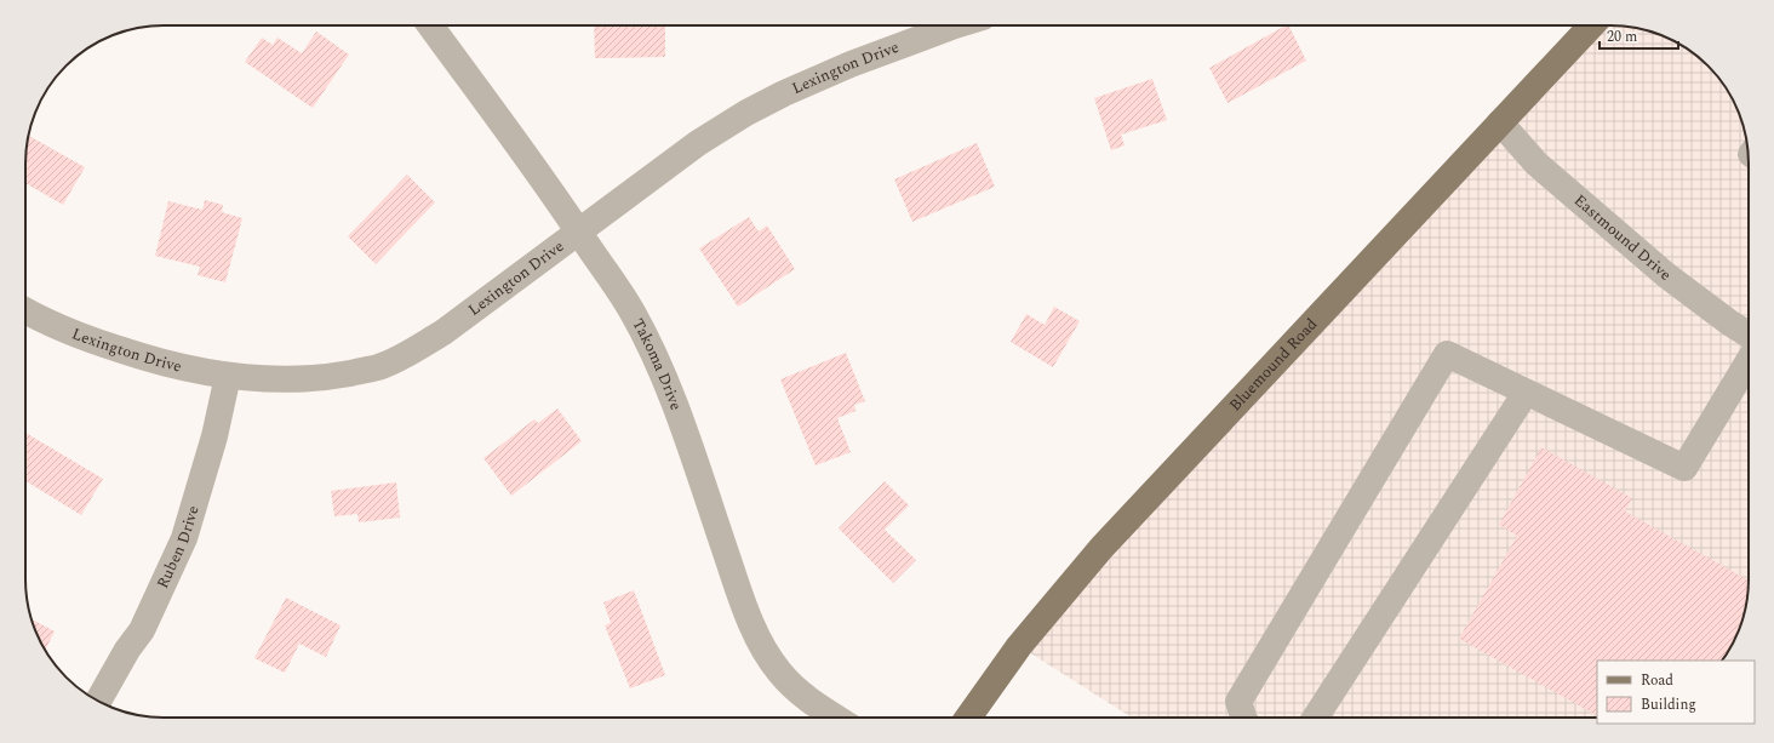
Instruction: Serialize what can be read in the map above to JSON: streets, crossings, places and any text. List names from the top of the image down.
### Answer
{
  "streets": {
    "main road": ["Bluemound Road"],
    "street": [
      "Lexington Drive",
      "Eastmound Drive",
      "Takoma Drive",
      "Ruben Drive"
    ]
  },
  "crossings": [
    ["Lexington Drive", "Takoma Drive"],
    ["Lexington Drive", "Ruben Drive"],
    ["Eastmound Drive", "Bluemound Road"]
  ],
  "legend": ["Road", "Building"],
  "scale_bar": "20 m"
}
